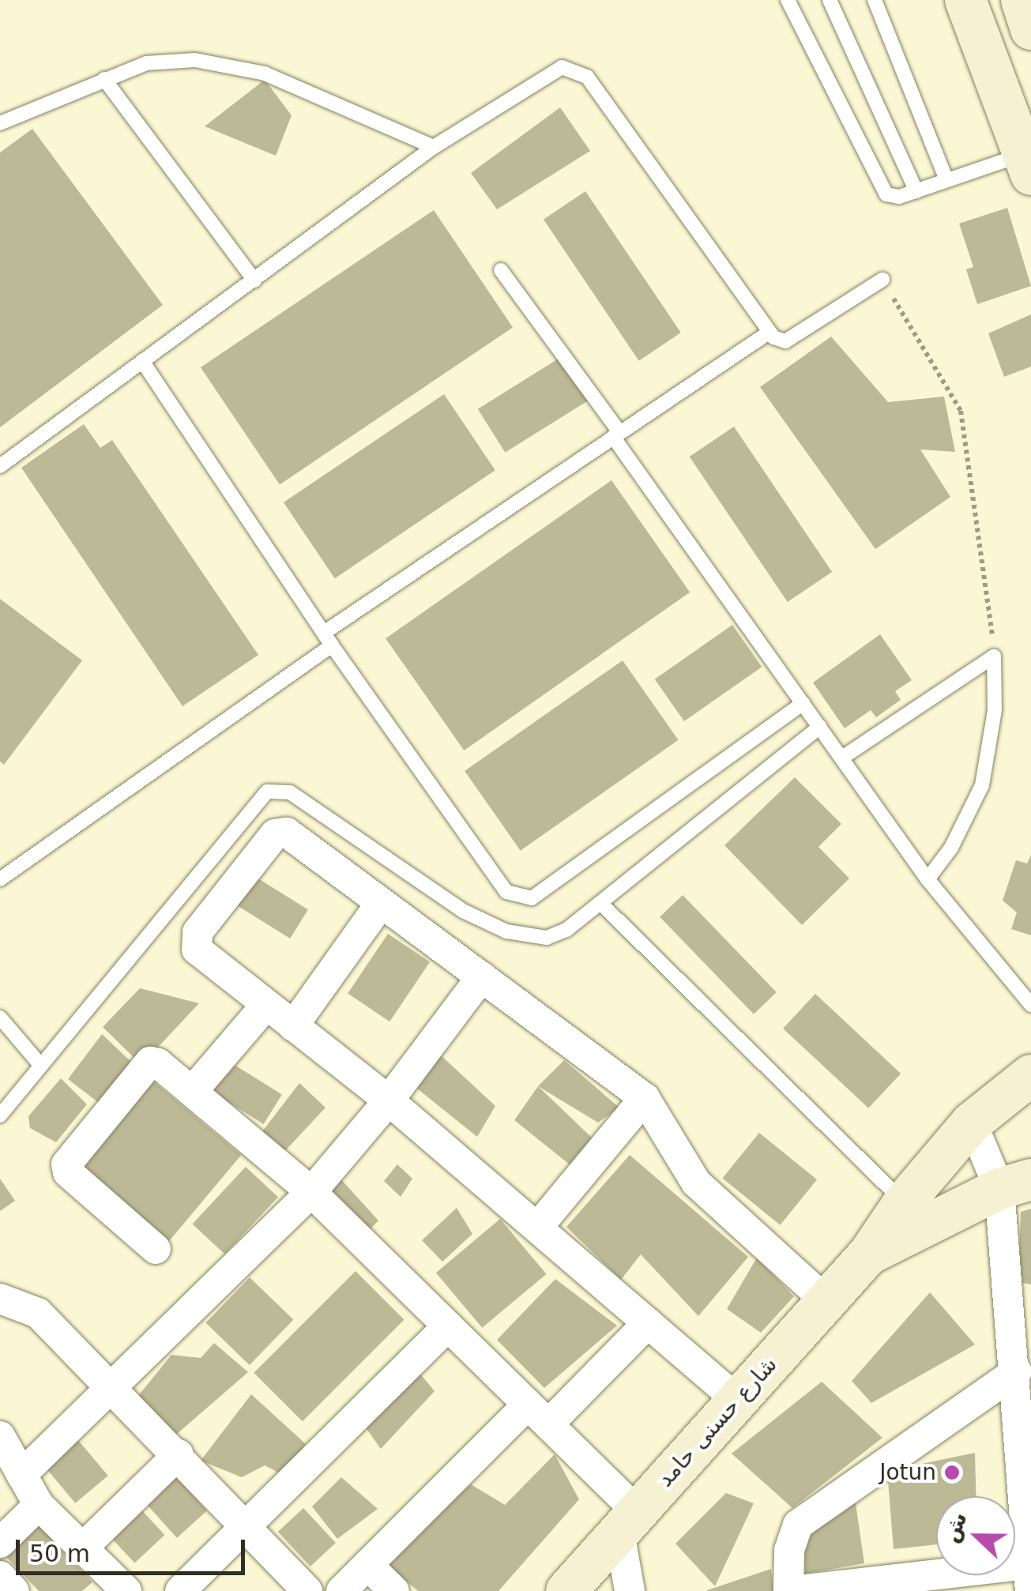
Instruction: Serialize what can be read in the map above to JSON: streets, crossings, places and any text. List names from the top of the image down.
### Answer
{
  "streets": {
    "street": ["شارع حسنى حامد"]
  },
  "places": ["Jotun"],
  "scale_bar": "50 m",
  "north": "left"
}
